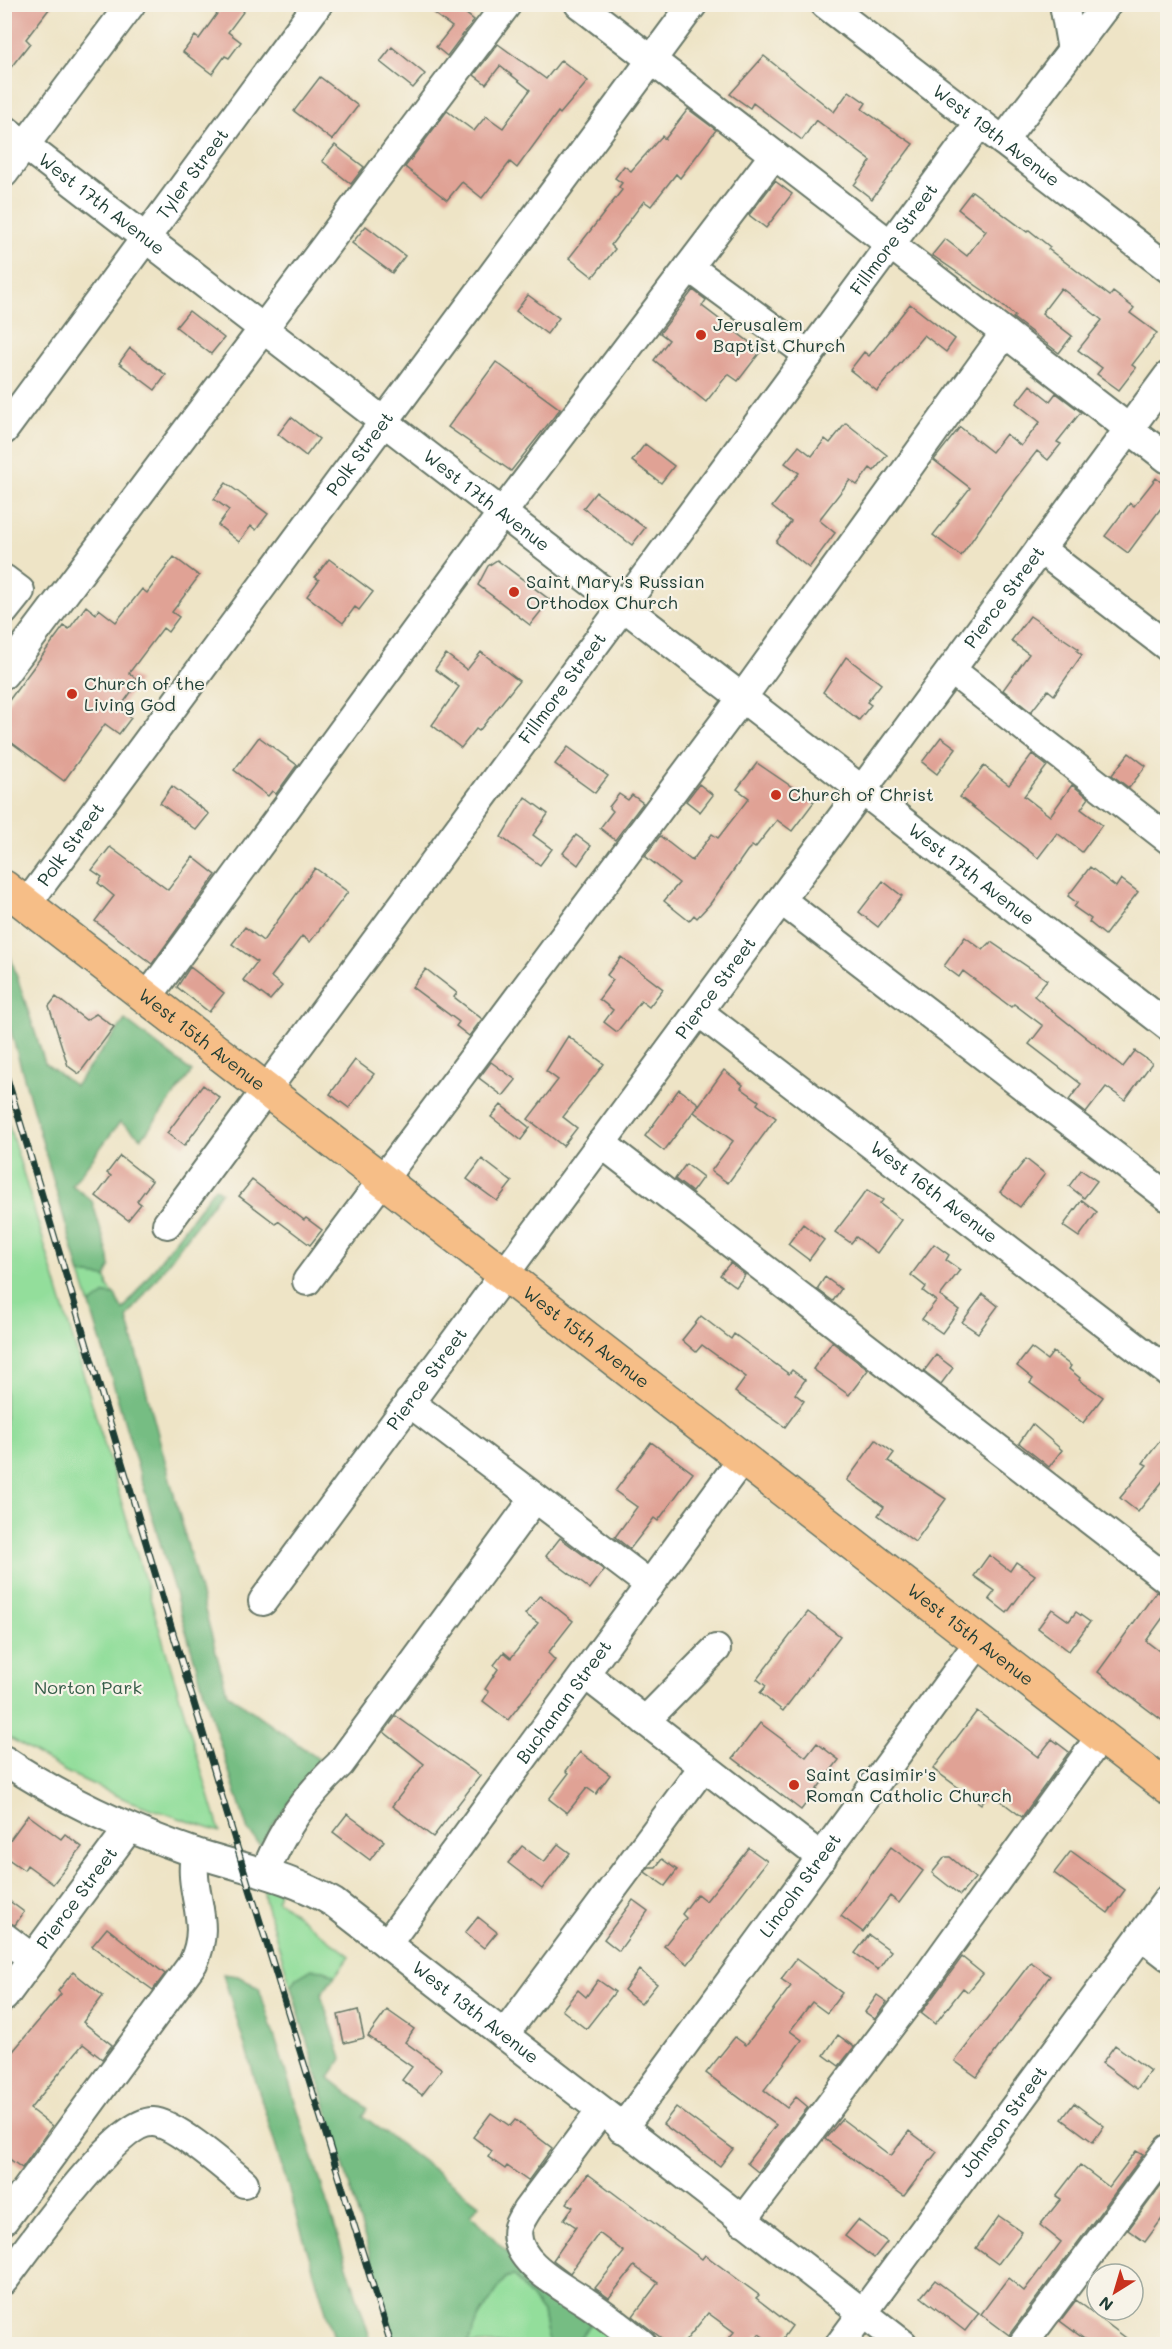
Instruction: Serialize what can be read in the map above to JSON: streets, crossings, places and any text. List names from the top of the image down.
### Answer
{
  "streets": {
    "main road": ["West 15th Avenue"],
    "street": [
      "West 19th Avenue",
      "Tyler Street",
      "West 17th Avenue",
      "Fillmore Street",
      "Polk Street",
      "Pierce Street",
      "West 16th Avenue",
      "Buchanan Street",
      "Lincoln Street",
      "West 13th Avenue",
      "Johnson Street"
    ]
  },
  "crossings": [
    ["West 19th Avenue", "Fillmore Street"],
    ["Tyler Street", "West 17th Avenue"],
    ["West 17th Avenue", "Fillmore Street"],
    ["West 17th Avenue", "Polk Street"],
    ["West 17th Avenue", "Pierce Street"],
    ["Fillmore Street", "West 15th Avenue"],
    ["Polk Street", "West 15th Avenue"],
    ["Pierce Street", "West 15th Avenue"],
    ["Pierce Street", "West 16th Avenue"],
    ["Pierce Street", "West 13th Avenue"],
    ["West 15th Avenue", "Buchanan Street"],
    ["West 15th Avenue", "Lincoln Street"],
    ["Buchanan Street", "West 13th Avenue"],
    ["Lincoln Street", "West 13th Avenue"],
    ["West 13th Avenue", "Johnson Street"]
  ],
  "parks": ["Norton Park"],
  "places": [
    "Jerusalem Baptist Church",
    "Saint Mary's Russian Orthodox Church",
    "Church of the Living God",
    "Church of Christ",
    "Saint Casimir's Roman Catholic Church"
  ],
  "north": "bottom left"
}
